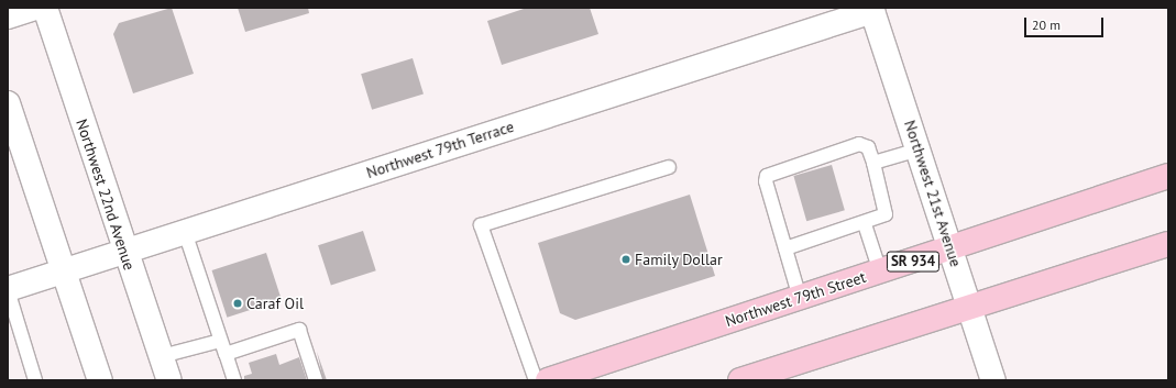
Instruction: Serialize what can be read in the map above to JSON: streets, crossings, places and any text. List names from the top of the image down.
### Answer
{
  "streets": {
    "main road": ["SR 934", "Northwest 79th Street"],
    "street": ["Northwest 79th Terrace", "Northwest 21st Avenue", "Northwest 22nd Avenue"]
  },
  "crossings": [
    ["Northwest 79th Terrace", "Northwest 21st Avenue"],
    ["Northwest 79th Terrace", "Northwest 22nd Avenue"],
    ["Northwest 21st Avenue", "Northwest 79th Street"]
  ],
  "places": ["Family Dollar", "Caraf Oil"],
  "scale_bar": "20 m"
}
